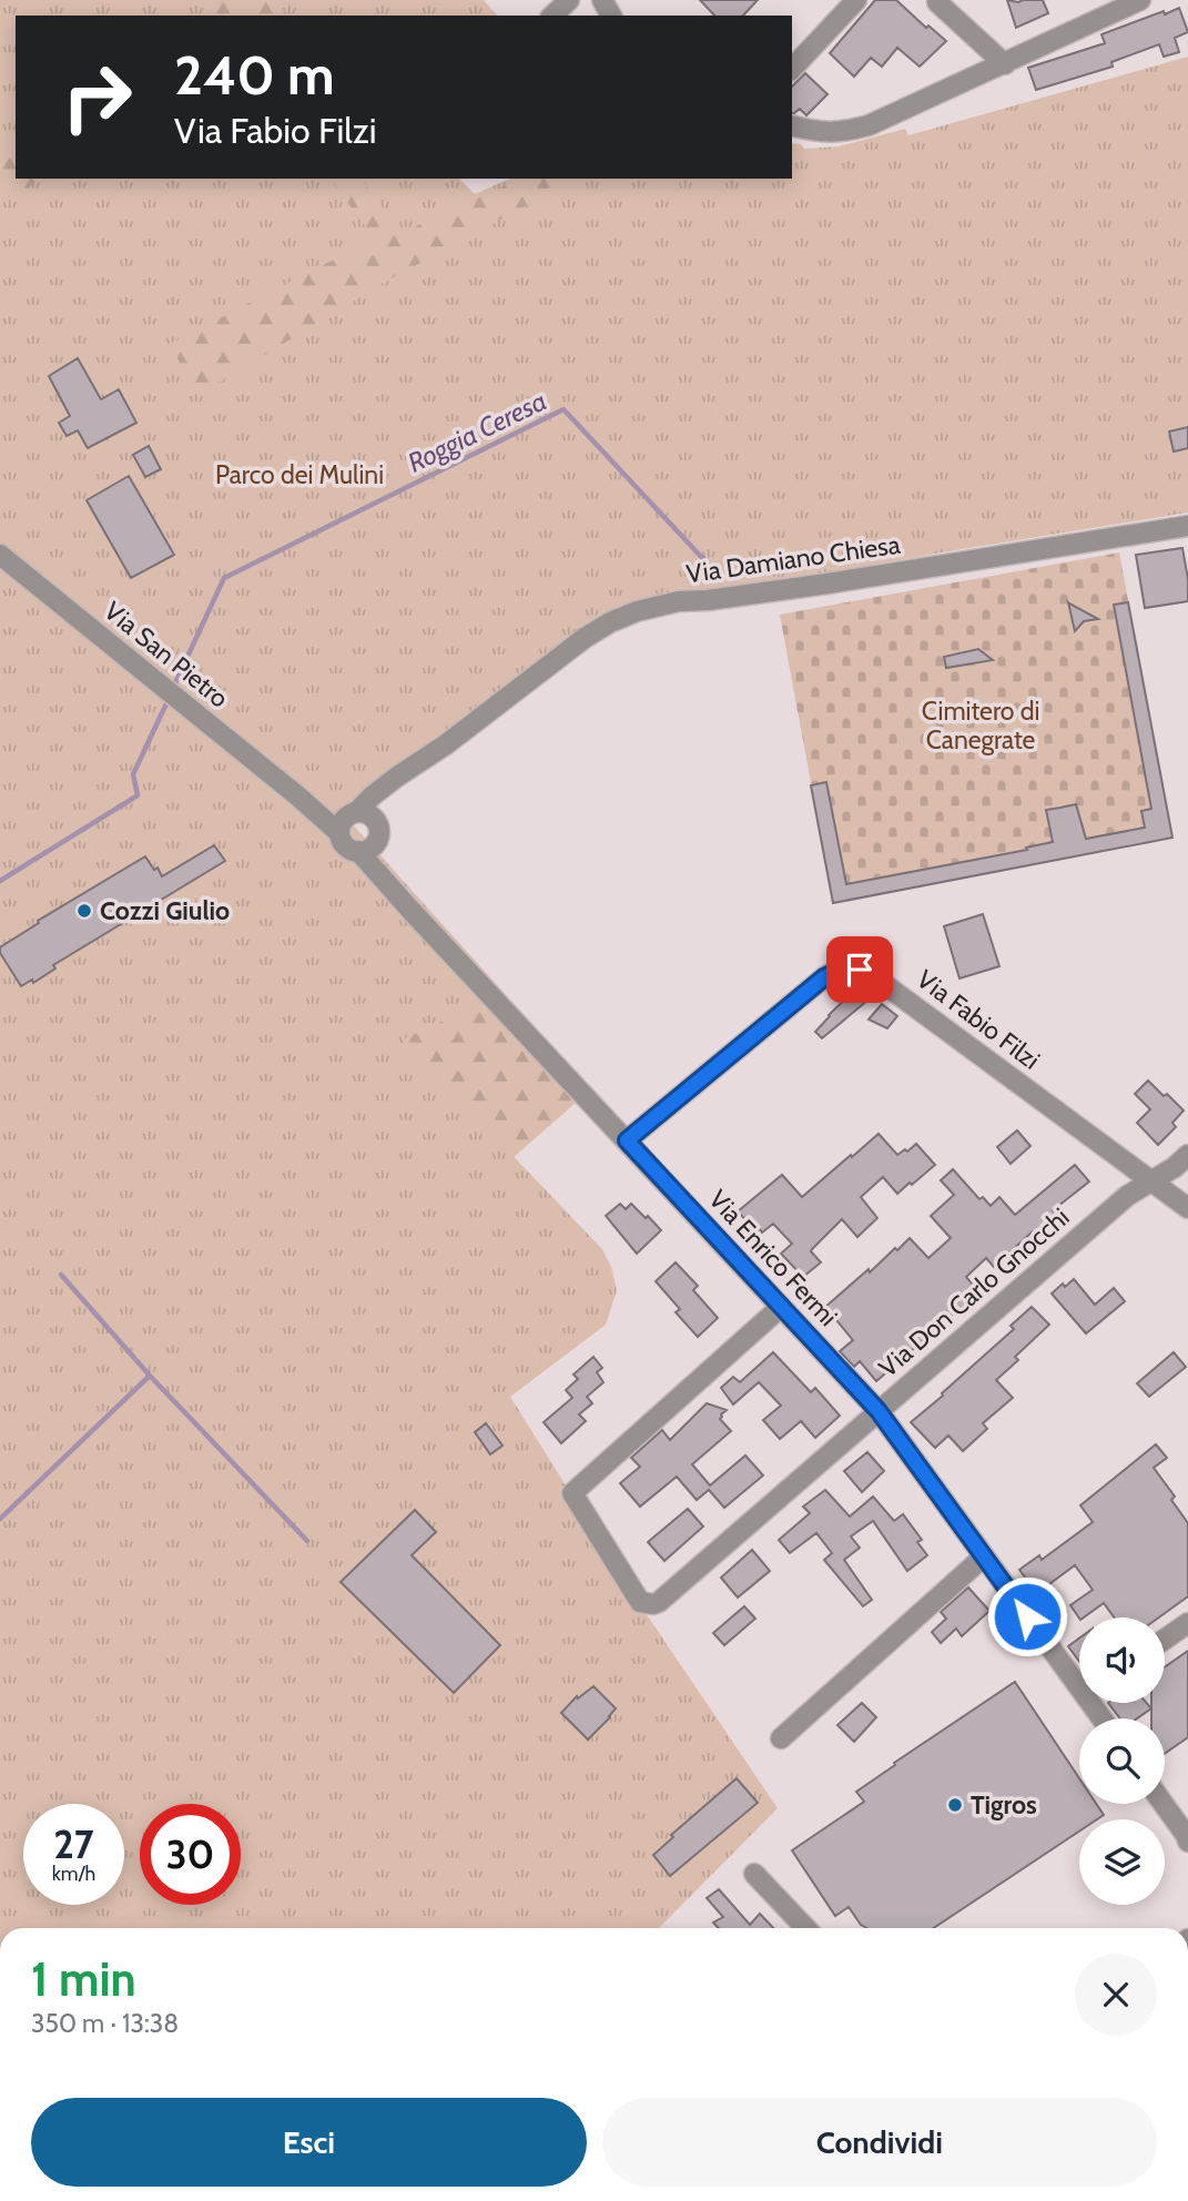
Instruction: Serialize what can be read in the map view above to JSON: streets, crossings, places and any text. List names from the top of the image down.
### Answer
{
  "streets": {
    "street": [
      "Via Damiano Chiesa",
      "Via San Pietro",
      "Via Fabio Filzi",
      "Via Enrico Fermi",
      "Via Don Carlo Gnocchi"
    ]
  },
  "crossings": [
    ["Via Damiano Chiesa", "Via San Pietro"],
    ["Via Damiano Chiesa", "Via Enrico Fermi"],
    ["Via San Pietro", "Via Enrico Fermi"],
    ["Via Fabio Filzi", "Via Enrico Fermi"],
    ["Via Fabio Filzi", "Via Don Carlo Gnocchi"],
    ["Via Enrico Fermi", "Via Don Carlo Gnocchi"]
  ],
  "water": ["Roggia Ceresa"],
  "parks": ["Parco dei Mulini", "Cimitero di Canegrate"],
  "places": ["Cozzi Giulio", "Tigros"],
  "page": {
    "turn": ["240 m", "Via Fabio Filzi"],
    "speed": "27 km/h",
    "limit": "30",
    "heading": ["1 min", "350 m · 13:38"],
    "buttons": ["Esci", "Condividi"]
  }
}
